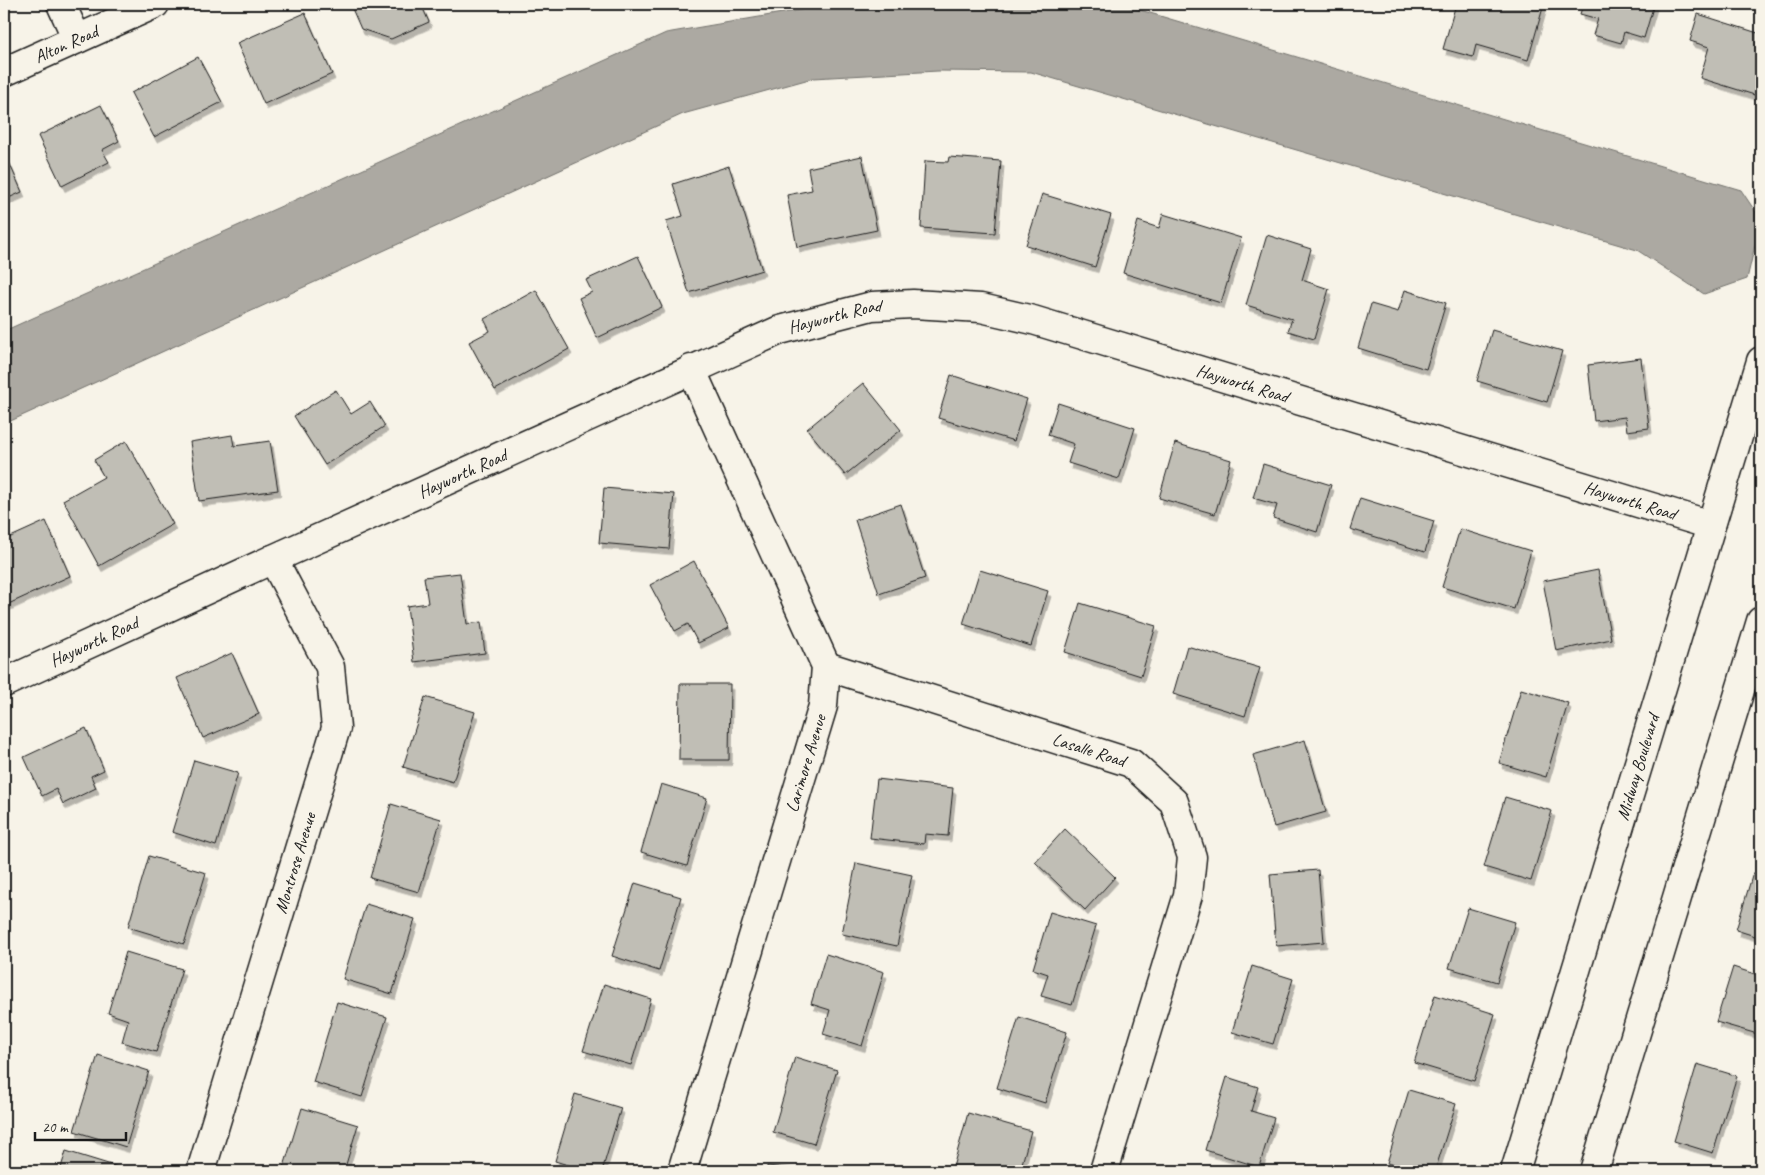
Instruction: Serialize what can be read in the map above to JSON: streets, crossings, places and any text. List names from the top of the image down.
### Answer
{
  "streets": {
    "street": [
      "Alton Road",
      "Hayworth Road",
      "Lasalle Road",
      "Larimore Avenue",
      "Midway Boulevard",
      "Montrose Avenue"
    ]
  },
  "crossings": [
    ["Hayworth Road", "Larimore Avenue"],
    ["Hayworth Road", "Midway Boulevard"],
    ["Hayworth Road", "Montrose Avenue"],
    ["Lasalle Road", "Larimore Avenue"]
  ],
  "scale_bar": "20 m"
}
